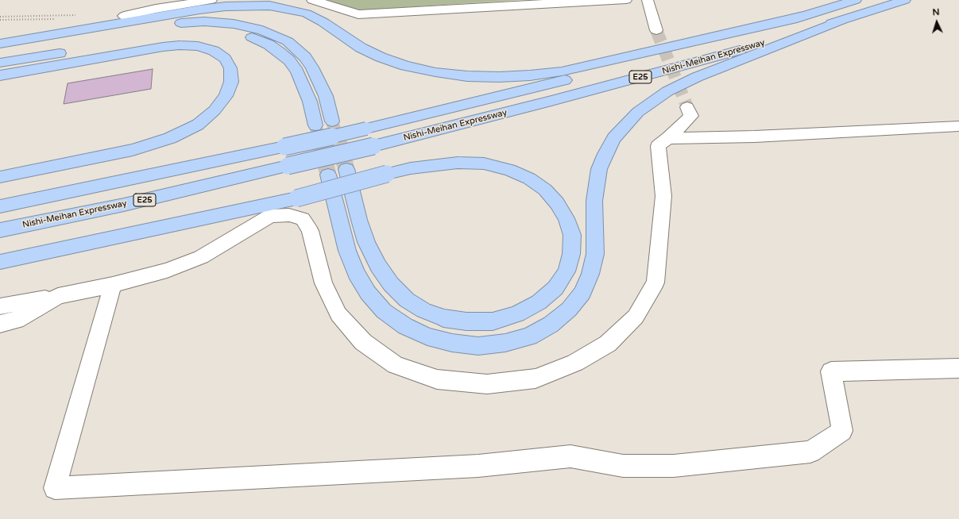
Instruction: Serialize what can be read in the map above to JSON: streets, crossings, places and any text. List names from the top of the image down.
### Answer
{
  "streets": {
    "highway": ["Nishi-Meihan Expressway", "E25"]
  },
  "north": "top"
}
